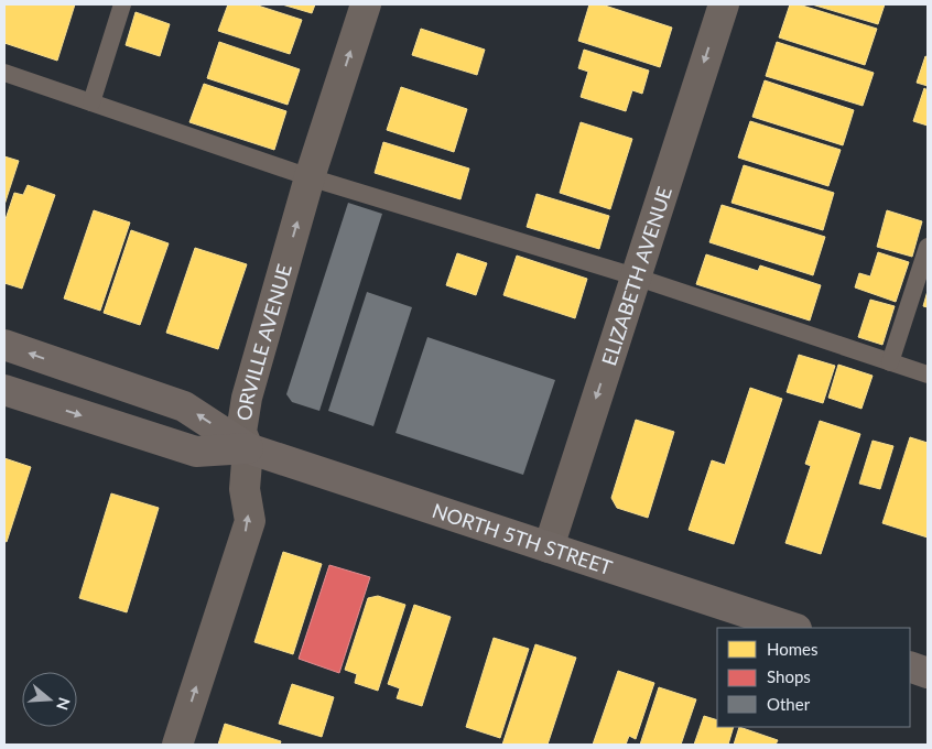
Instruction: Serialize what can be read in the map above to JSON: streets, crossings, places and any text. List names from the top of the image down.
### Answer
{
  "streets": {
    "main road": ["NORTH 5TH STREET"],
    "street": ["ELIZABETH AVENUE", "ORVILLE AVENUE"]
  },
  "crossings": [
    ["ELIZABETH AVENUE", "NORTH 5TH STREET"],
    ["ORVILLE AVENUE", "NORTH 5TH STREET"]
  ],
  "one_way": ["ELIZABETH AVENUE", "ORVILLE AVENUE"],
  "legend": ["Homes", "Shops", "Other"],
  "north": "right"
}
